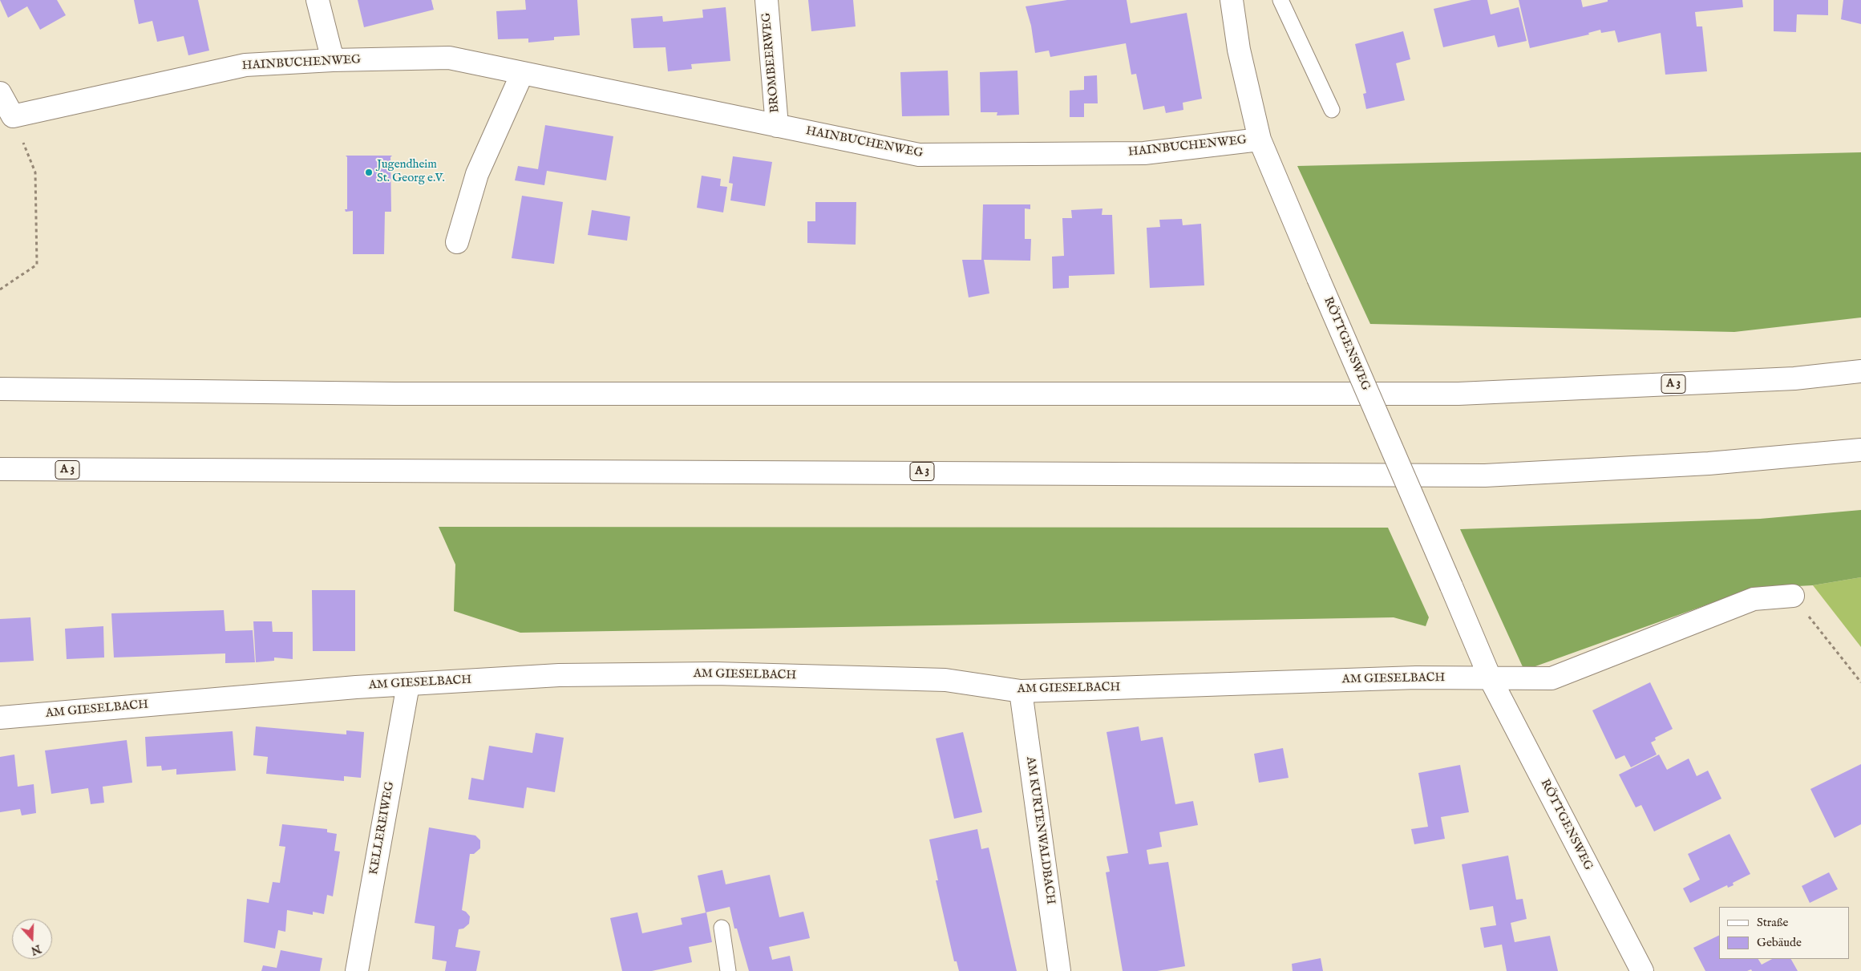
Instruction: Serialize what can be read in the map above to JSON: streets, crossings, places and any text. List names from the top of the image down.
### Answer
{
  "streets": {
    "main road": [
      "BROMBEERWEG",
      "HAINBUCHENWEG",
      "RÖTTGENSWEG",
      "A 3",
      "AM GIESELBACH",
      "KELLEREIWEG",
      "AM KURTENWALDBACH"
    ]
  },
  "crossings": [
    ["BROMBEERWEG", "HAINBUCHENWEG"],
    ["HAINBUCHENWEG", "RÖTTGENSWEG"],
    ["RÖTTGENSWEG", "AM GIESELBACH"],
    ["AM GIESELBACH", "KELLEREIWEG"],
    ["AM GIESELBACH", "AM KURTENWALDBACH"]
  ],
  "places": ["Jugendheim St. Georg e.V."],
  "legend": ["Straße", "Gebäude"],
  "north": "bottom"
}
